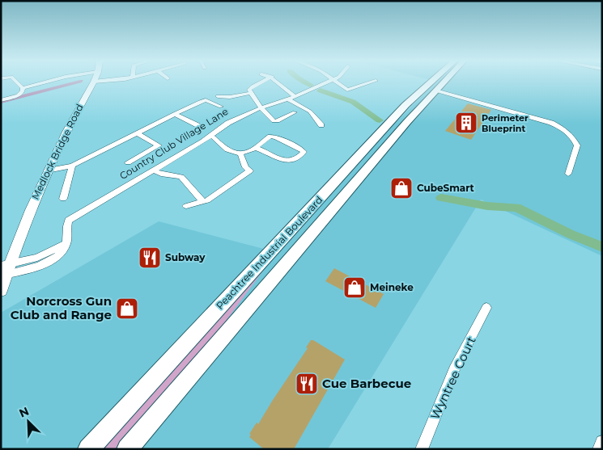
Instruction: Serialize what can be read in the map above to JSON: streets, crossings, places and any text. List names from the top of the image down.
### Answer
{
  "streets": {
    "highway": ["Peachtree Industrial Boulevard"],
    "main road": ["Medlock Bridge Road"],
    "street": ["Country Club Village Lane", "Wyntree Court"]
  },
  "crossings": [
    ["Country Club Village Lane", "Medlock Bridge Road"]
  ],
  "places": {
    "building": ["Perimeter Blueprint"],
    "shop": ["CubeSmart", "Meineke", "Norcross Gun Club and Range"],
    "restaurant": ["Subway", "Cue Barbecue"]
  },
  "north": "top left"
}
